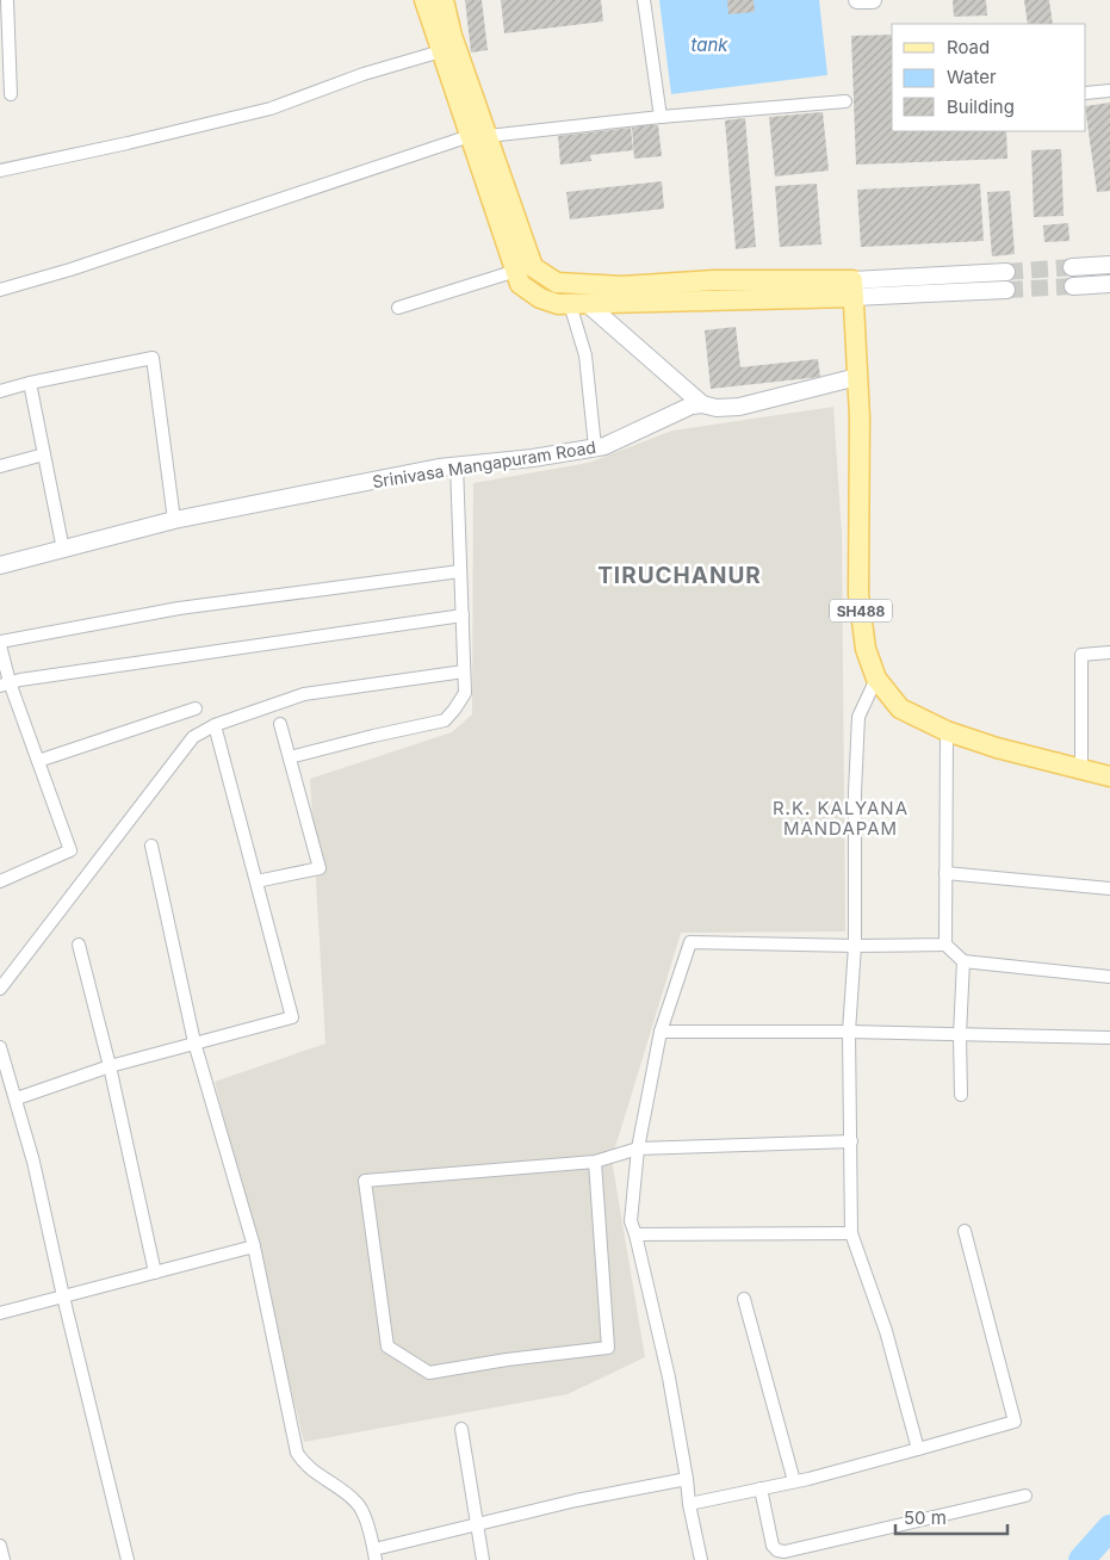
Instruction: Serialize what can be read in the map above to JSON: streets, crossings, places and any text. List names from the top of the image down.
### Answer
{
  "streets": {
    "main road": ["SH488"],
    "street": ["Srinivasa Mangapuram Road"]
  },
  "crossings": [
    ["Srinivasa Mangapuram Road", "SH488"]
  ],
  "districts": ["TIRUCHANUR", "R.K. KALYANA MANDAPAM"],
  "water": ["tank"],
  "legend": ["Road", "Water", "Building"],
  "scale_bar": "50 m"
}
